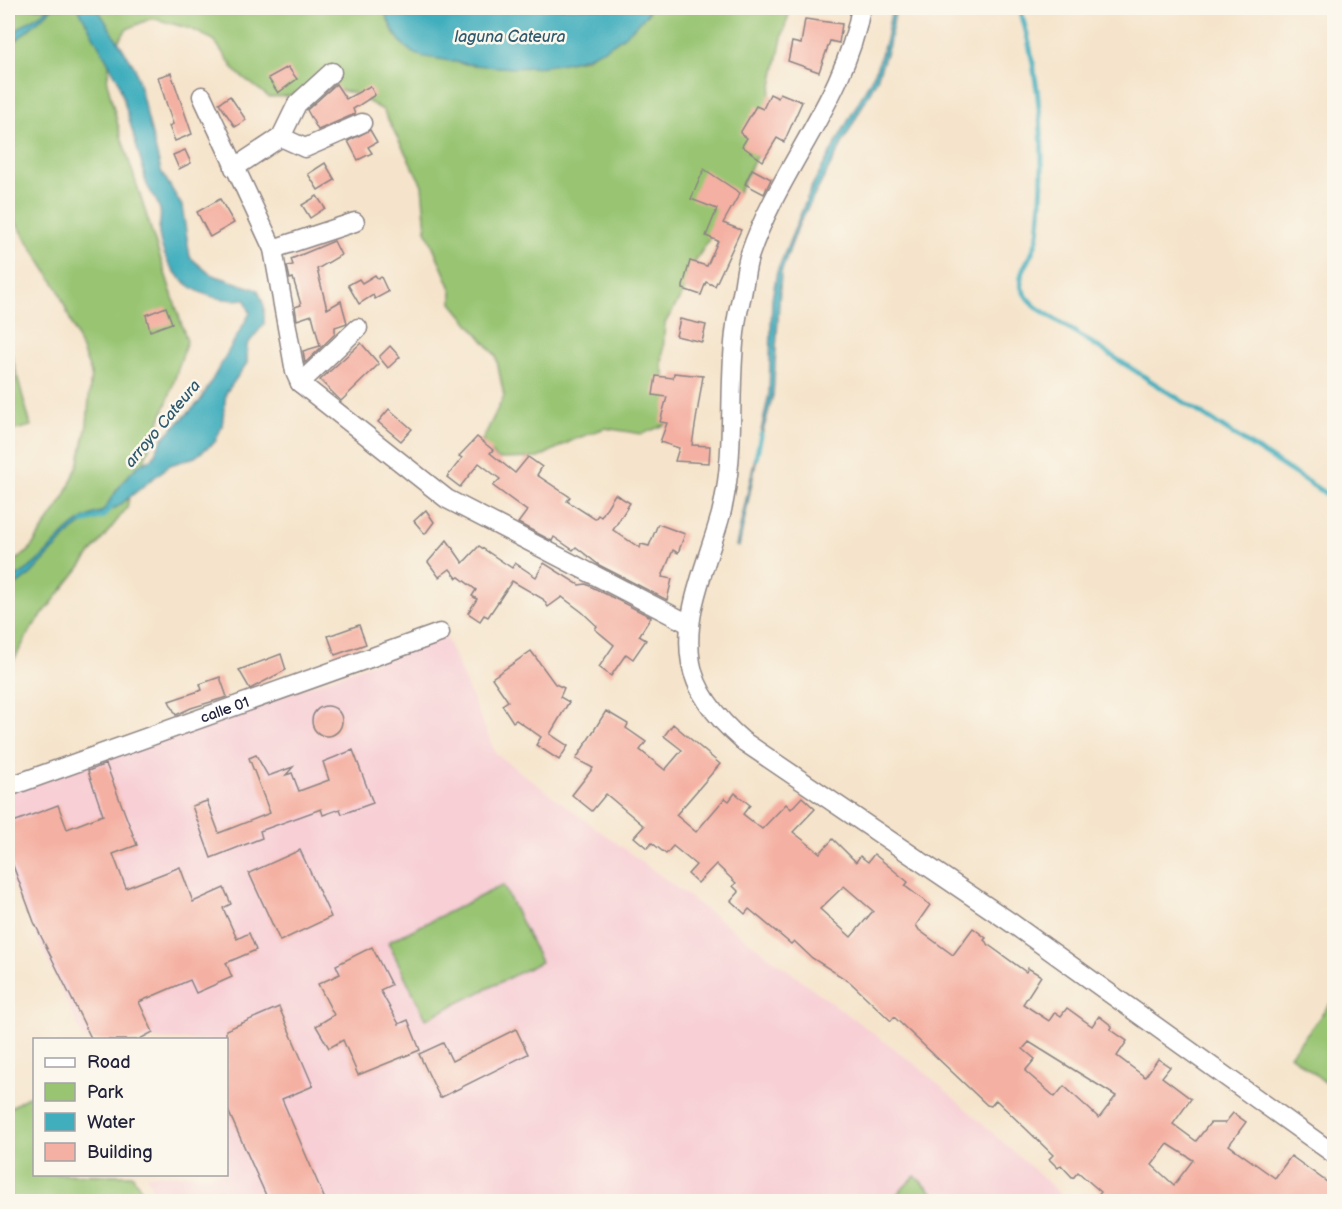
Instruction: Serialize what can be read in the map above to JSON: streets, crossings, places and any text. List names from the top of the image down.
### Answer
{
  "streets": {
    "street": ["calle 01"]
  },
  "water": ["laguna Cateura", "arroyo Cateura"],
  "legend": [
    "Road",
    "Park",
    "Water",
    "Building"
  ]
}
